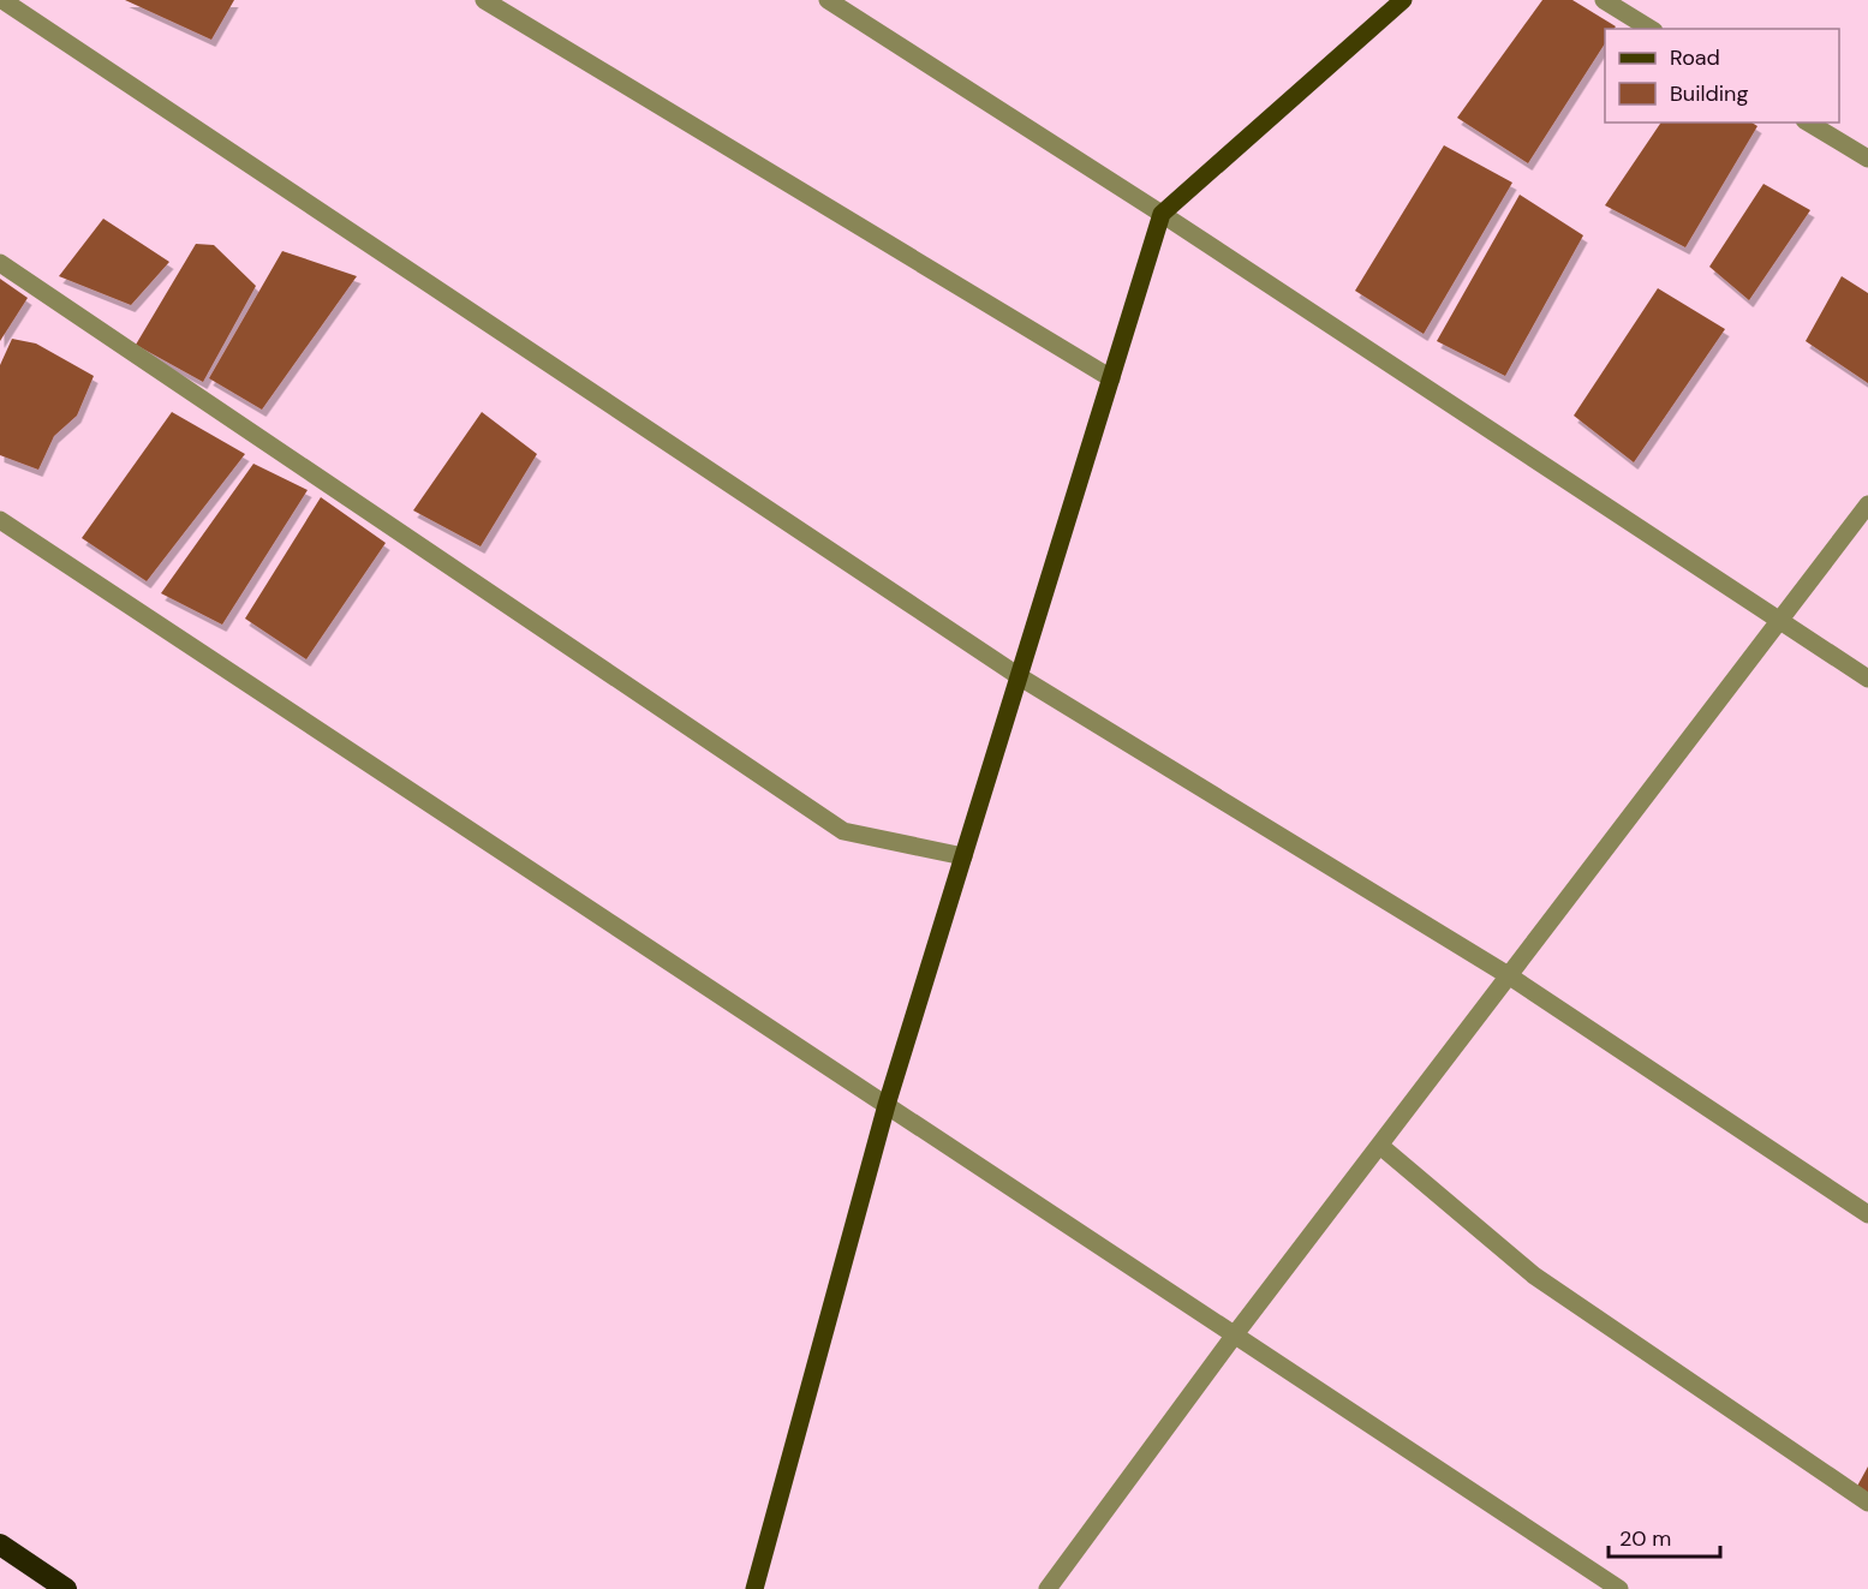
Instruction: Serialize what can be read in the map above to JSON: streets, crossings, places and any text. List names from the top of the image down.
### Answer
{
  "legend": ["Road", "Building"],
  "scale_bar": "20 m"
}
